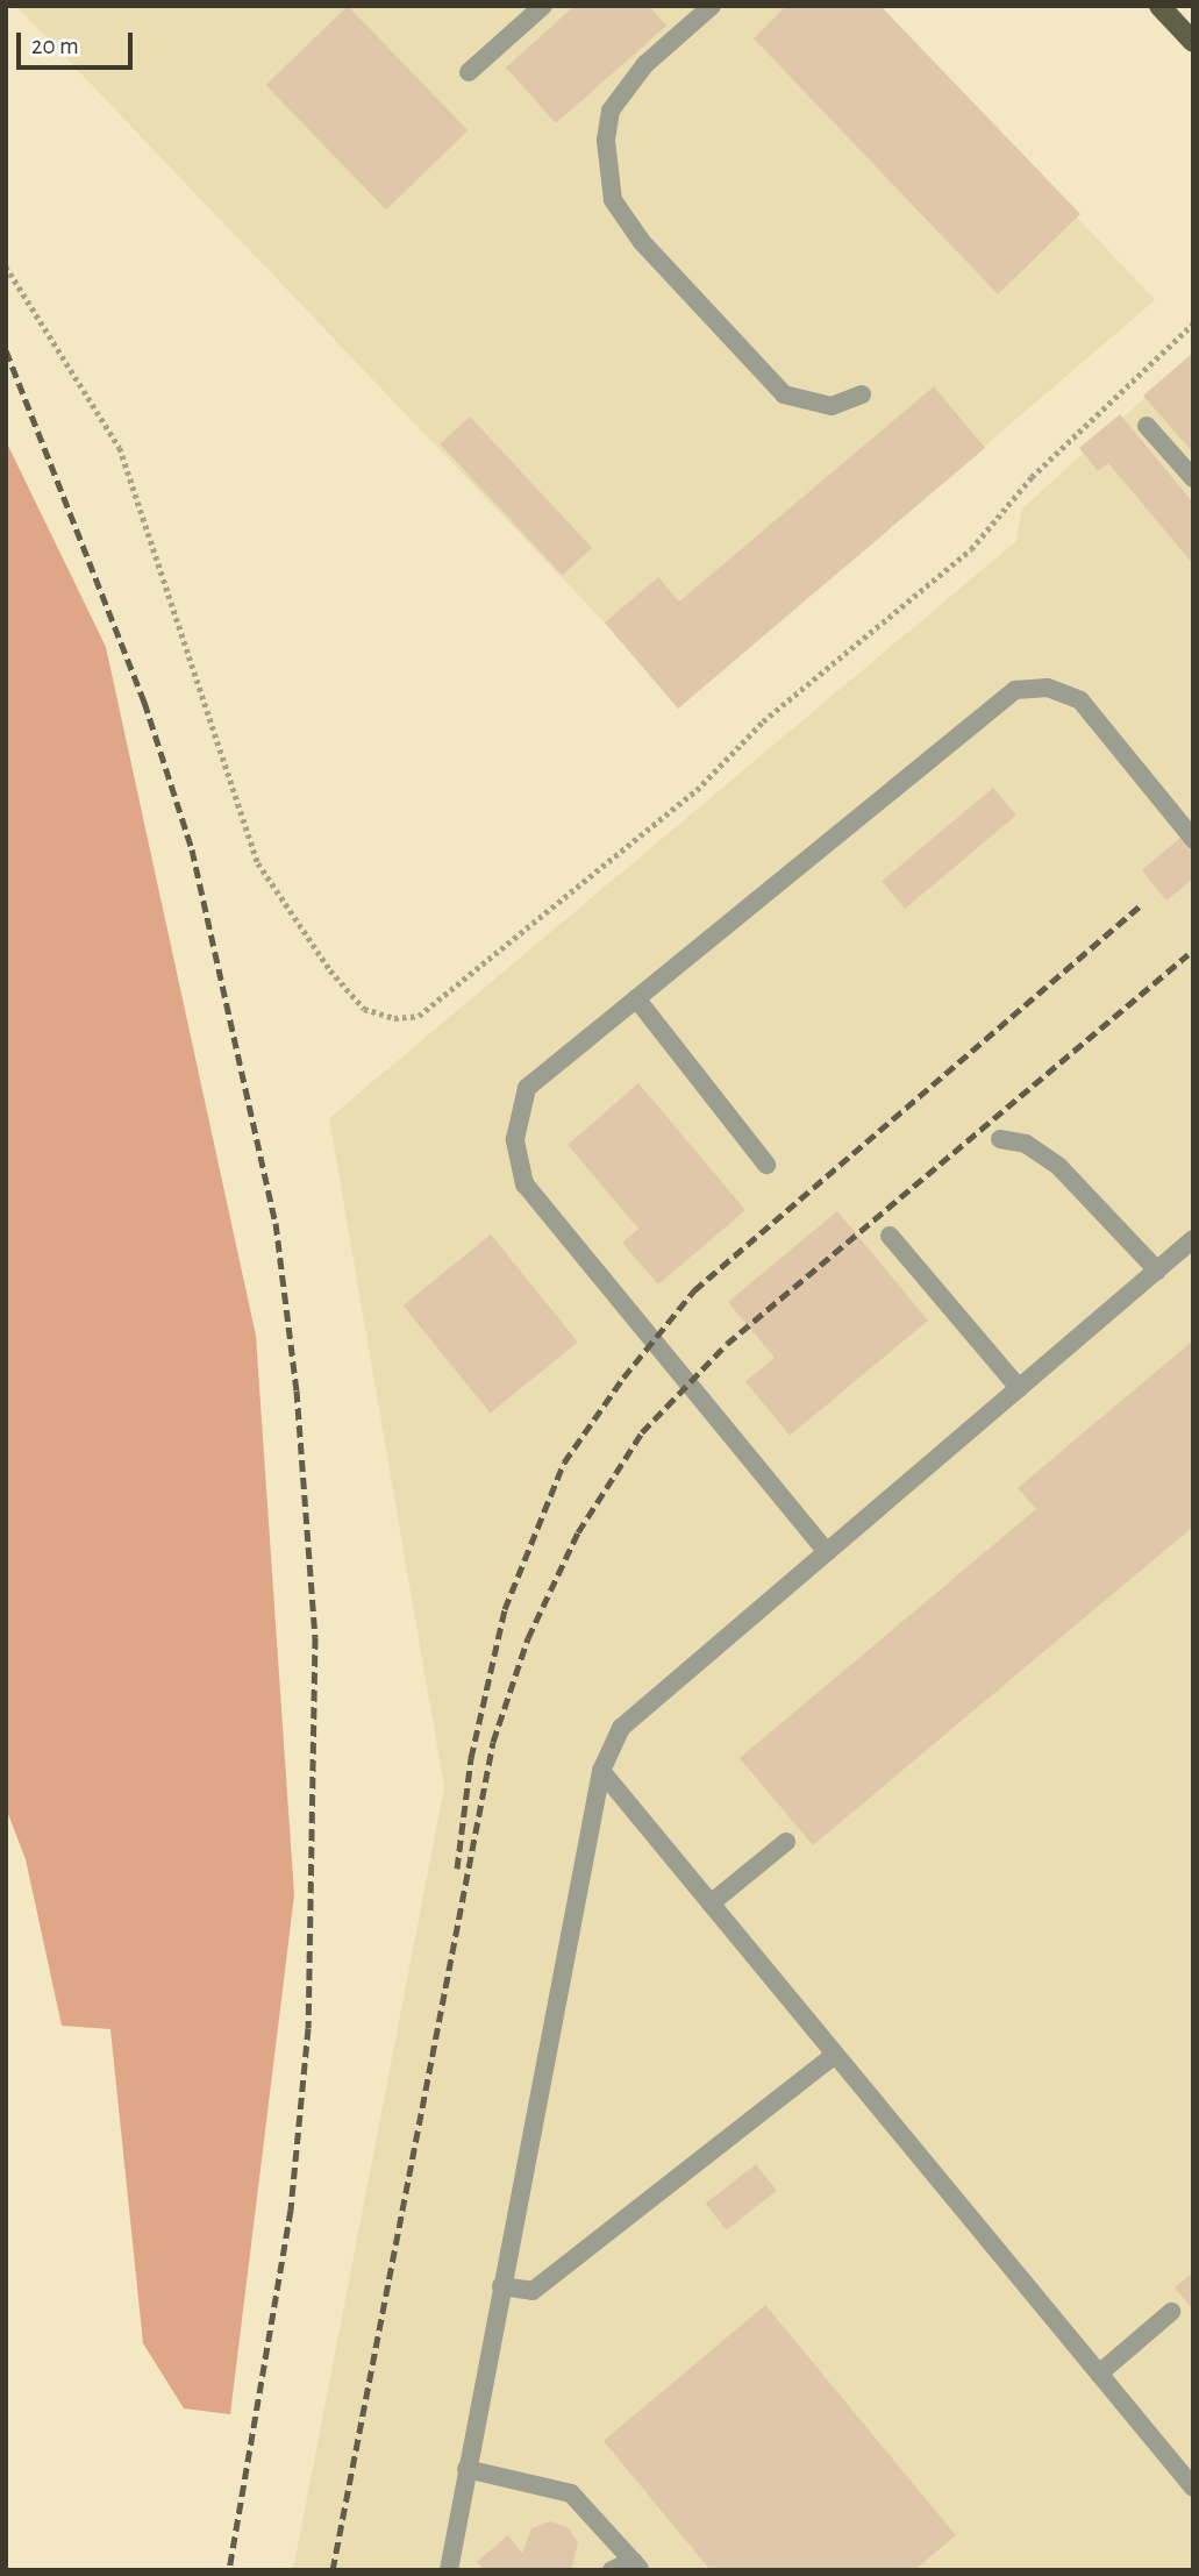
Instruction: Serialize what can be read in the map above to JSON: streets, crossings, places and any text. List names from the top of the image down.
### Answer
{
  "scale_bar": "20 m"
}
